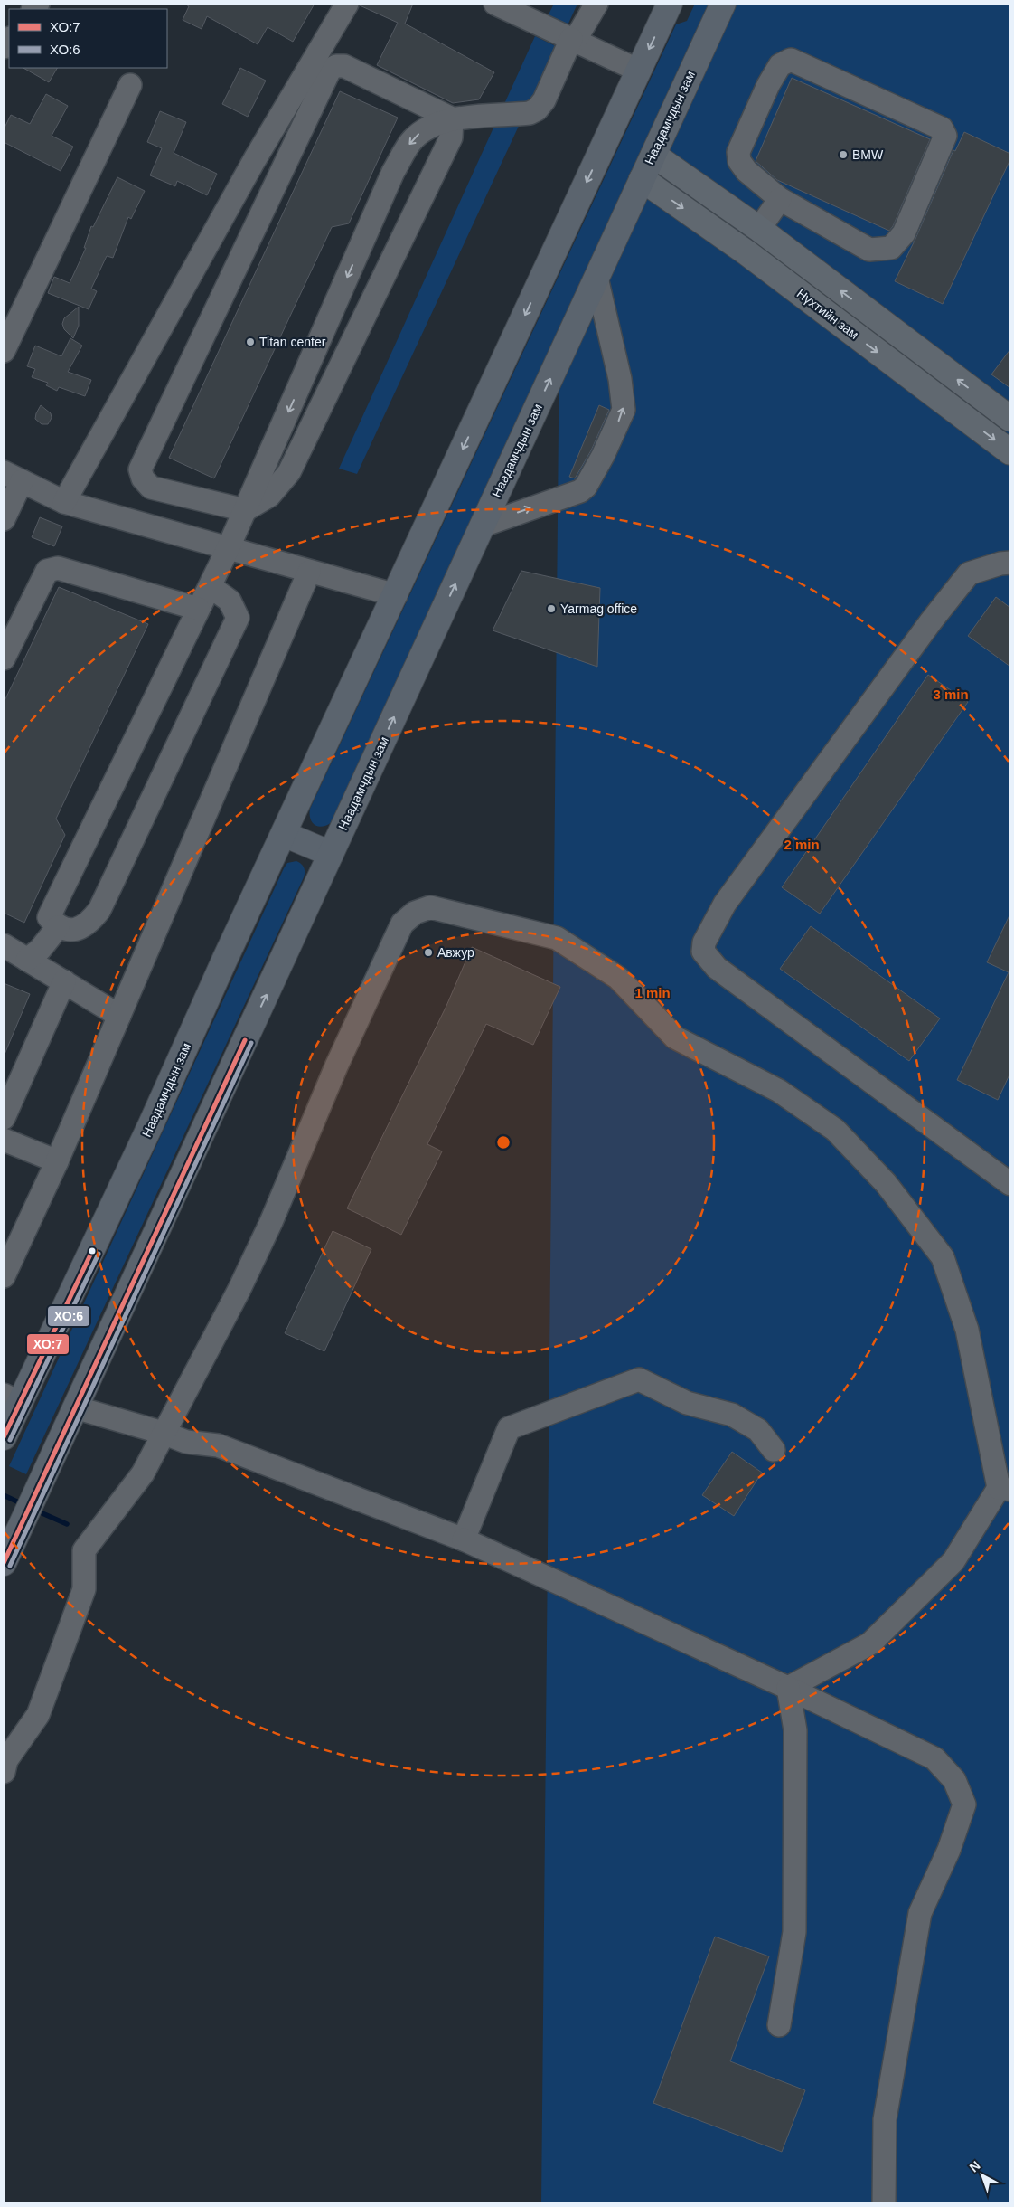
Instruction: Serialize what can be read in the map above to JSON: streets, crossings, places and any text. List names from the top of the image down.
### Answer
{
  "streets": {
    "highway": ["Наадамчдын зам"],
    "main road": ["Нүхтийн зам"]
  },
  "crossings": [
    ["Наадамчдын зам", "Нүхтийн зам"]
  ],
  "places": [
    "BMW",
    "Titan center",
    "Yarmag office",
    "Авжур"
  ],
  "lines": ["transit line ХО:7", "transit line ХО:6"],
  "legend": ["ХО:7", "ХО:6"],
  "north": "top left",
  "rings": ["3 min", "2 min", "1 min"]
}
